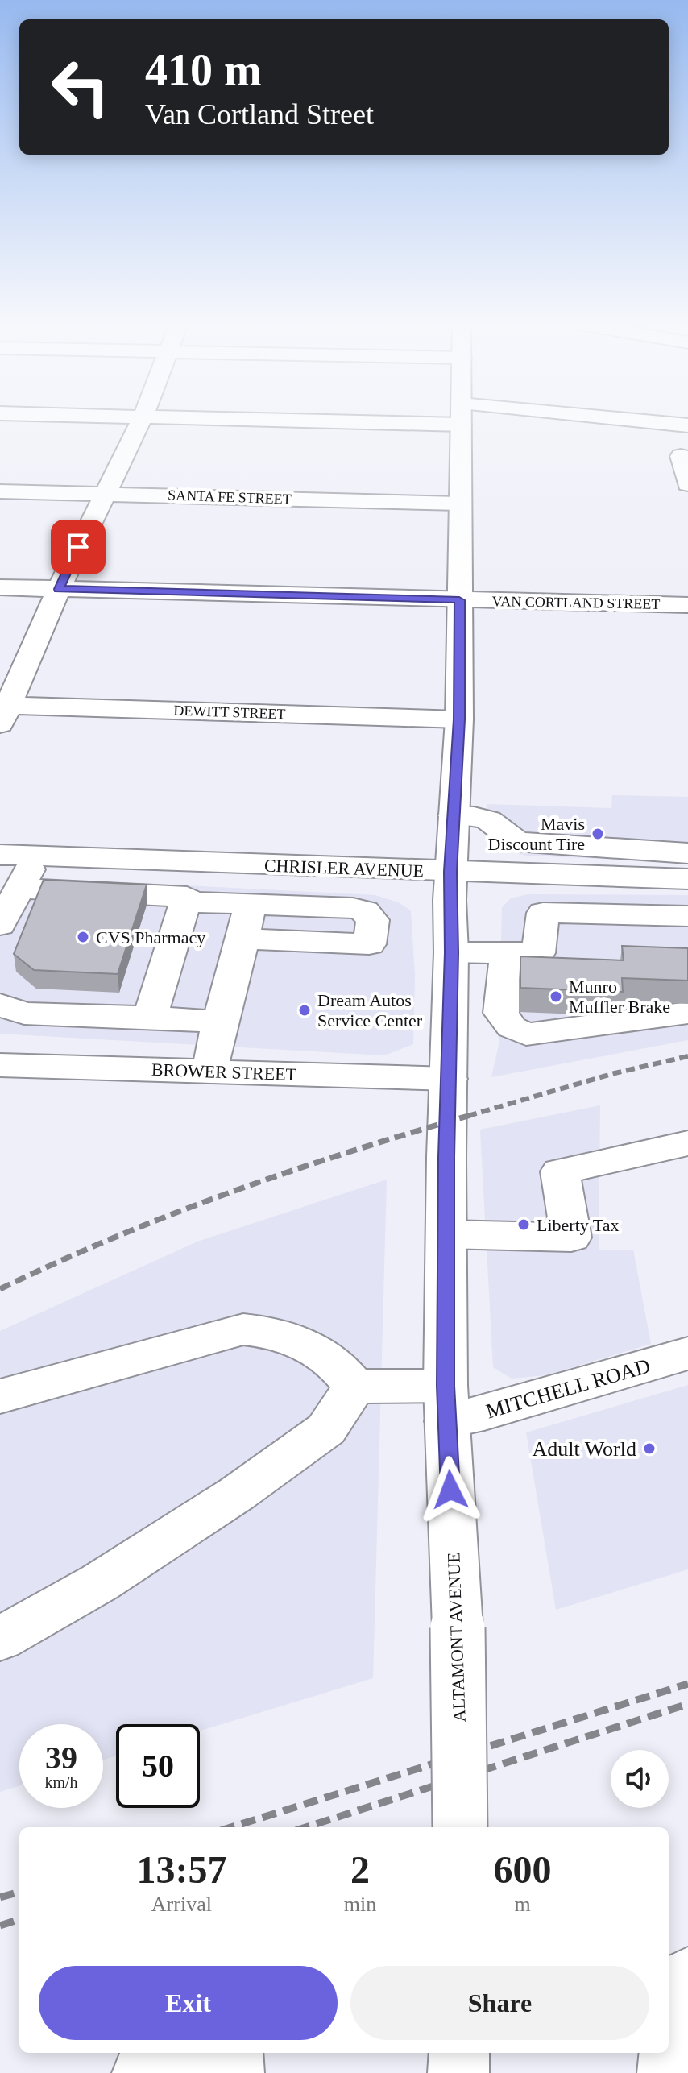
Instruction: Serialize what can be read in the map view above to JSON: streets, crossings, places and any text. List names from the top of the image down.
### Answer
{
  "streets": {
    "street": [
      "SANTA FE STREET",
      "VAN CORTLAND STREET",
      "DEWITT STREET",
      "CHRISLER AVENUE",
      "BROWER STREET",
      "MITCHELL ROAD",
      "ALTAMONT AVENUE"
    ]
  },
  "crossings": [
    ["SANTA FE STREET", "ALTAMONT AVENUE"],
    ["VAN CORTLAND STREET", "ALTAMONT AVENUE"],
    ["DEWITT STREET", "ALTAMONT AVENUE"],
    ["CHRISLER AVENUE", "ALTAMONT AVENUE"],
    ["BROWER STREET", "ALTAMONT AVENUE"],
    ["MITCHELL ROAD", "ALTAMONT AVENUE"]
  ],
  "places": [
    "Mavis Discount Tire",
    "CVS Pharmacy",
    "Munro Muffler Brake",
    "Dream Autos Service Center",
    "Liberty Tax",
    "Adult World"
  ],
  "page": {
    "turn": ["410 m", "Van Cortland Street"],
    "speed": "39 km/h",
    "limit": "50",
    "eta": [
      "13:57",
      "Arrival",
      "2",
      "min",
      "600",
      "m"
    ],
    "buttons": ["Exit", "Share"]
  }
}
